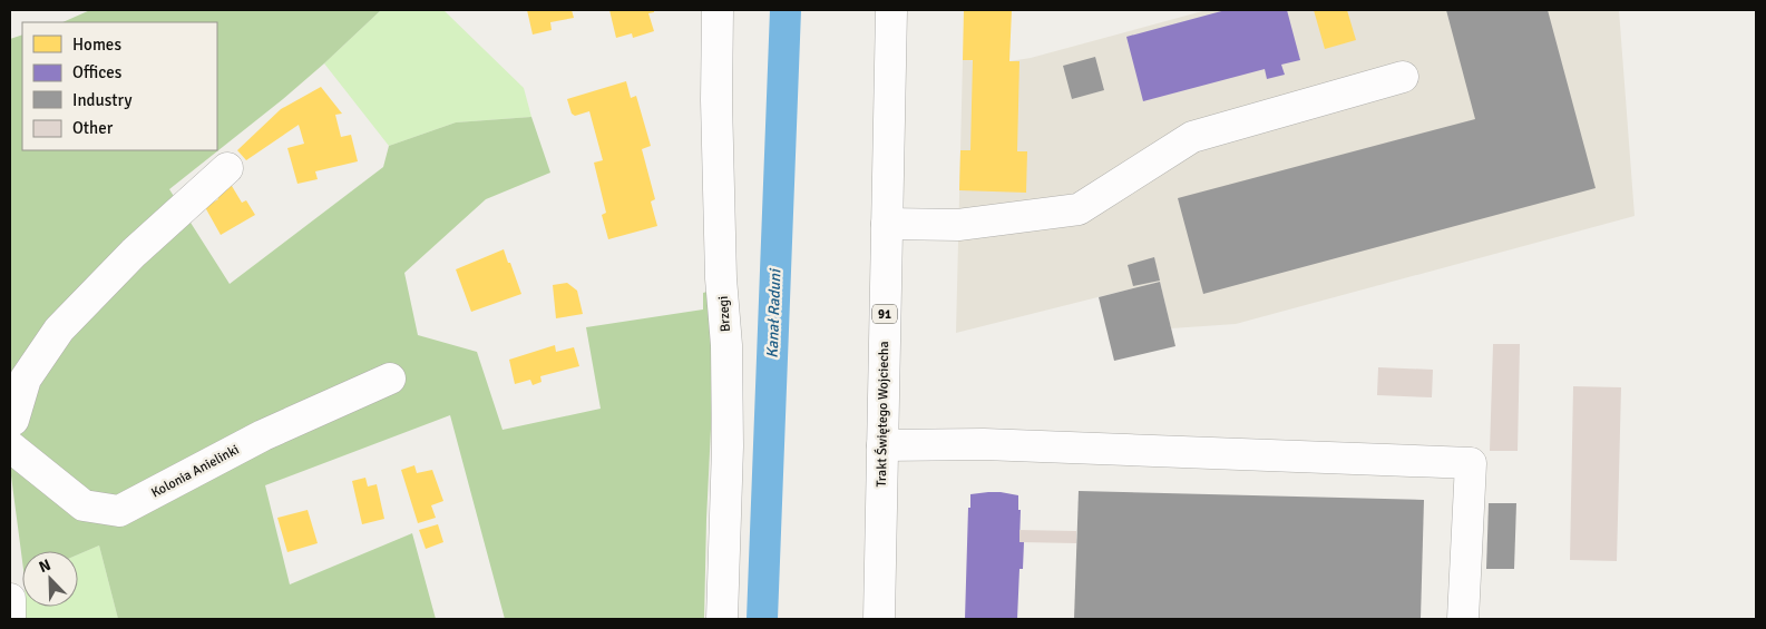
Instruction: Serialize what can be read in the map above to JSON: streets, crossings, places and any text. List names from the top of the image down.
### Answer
{
  "streets": {
    "street": [
      "Brzegi",
      "91",
      "Trakt Świętego Wojciecha",
      "Kolonia Anielinki"
    ]
  },
  "water": ["Kanał Raduni"],
  "legend": [
    "Homes",
    "Offices",
    "Industry",
    "Other"
  ],
  "north": "top left"
}
